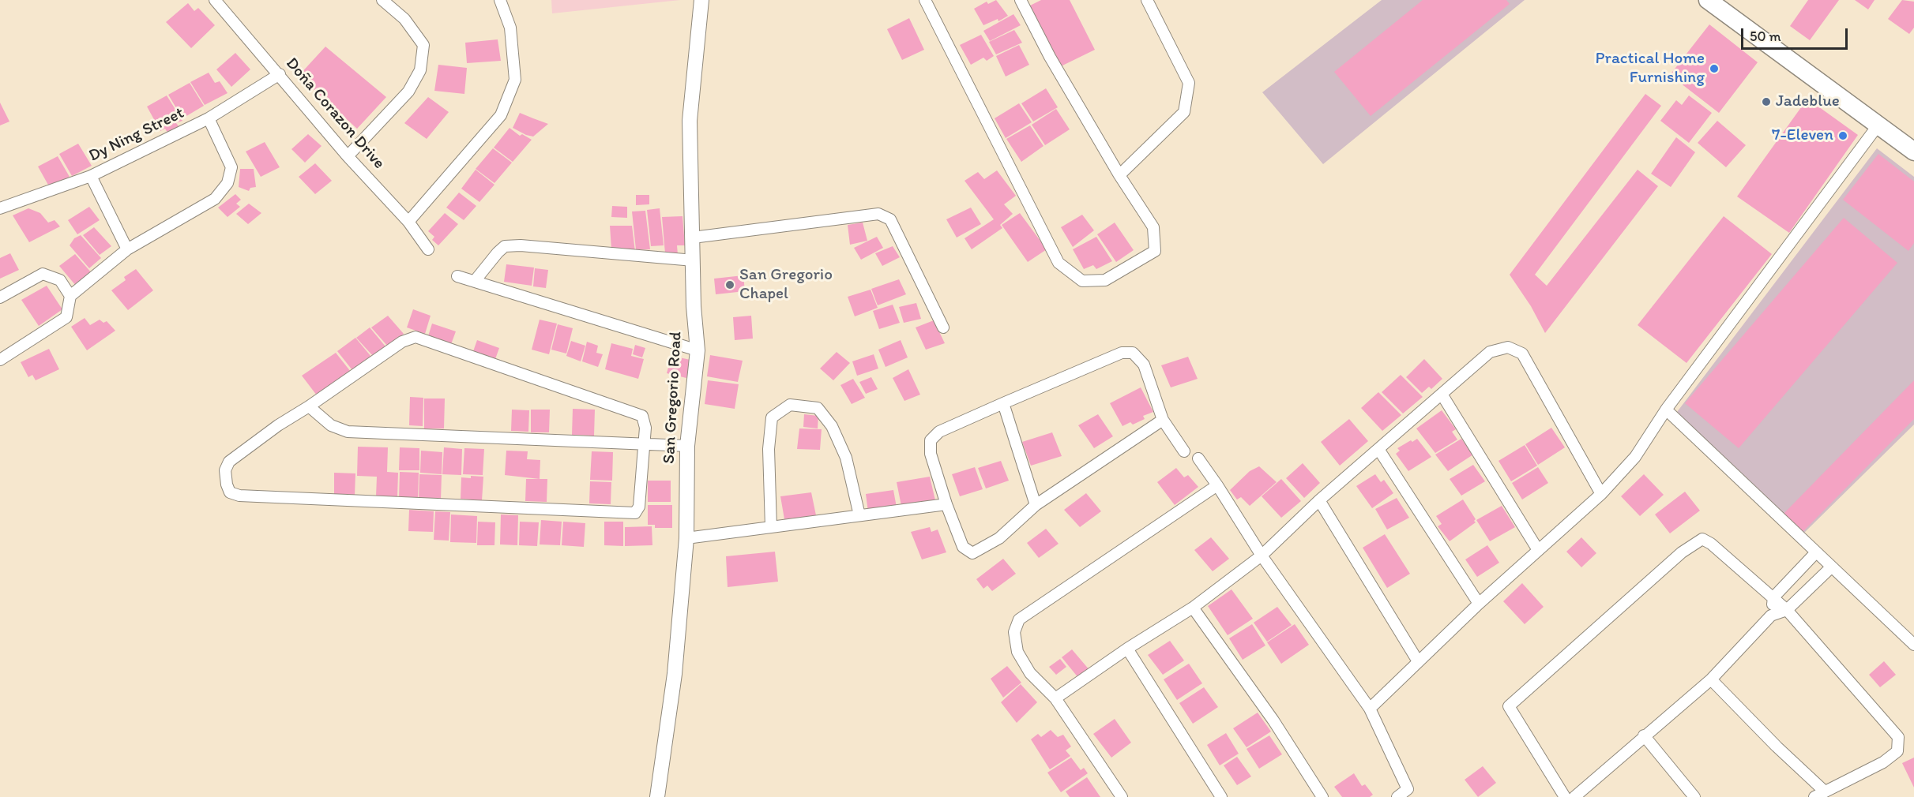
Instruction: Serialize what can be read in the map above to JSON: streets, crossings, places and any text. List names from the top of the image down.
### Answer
{
  "streets": {
    "street": ["Doña Corazon Drive", "Dy Ning Street", "San Gregorio Road"]
  },
  "crossings": [
    ["Doña Corazon Drive", "Dy Ning Street"]
  ],
  "places": [
    "Practical Home Furnishing",
    "Jadeblue",
    "7-Eleven",
    "San Gregorio Chapel"
  ],
  "scale_bar": "50 m"
}
